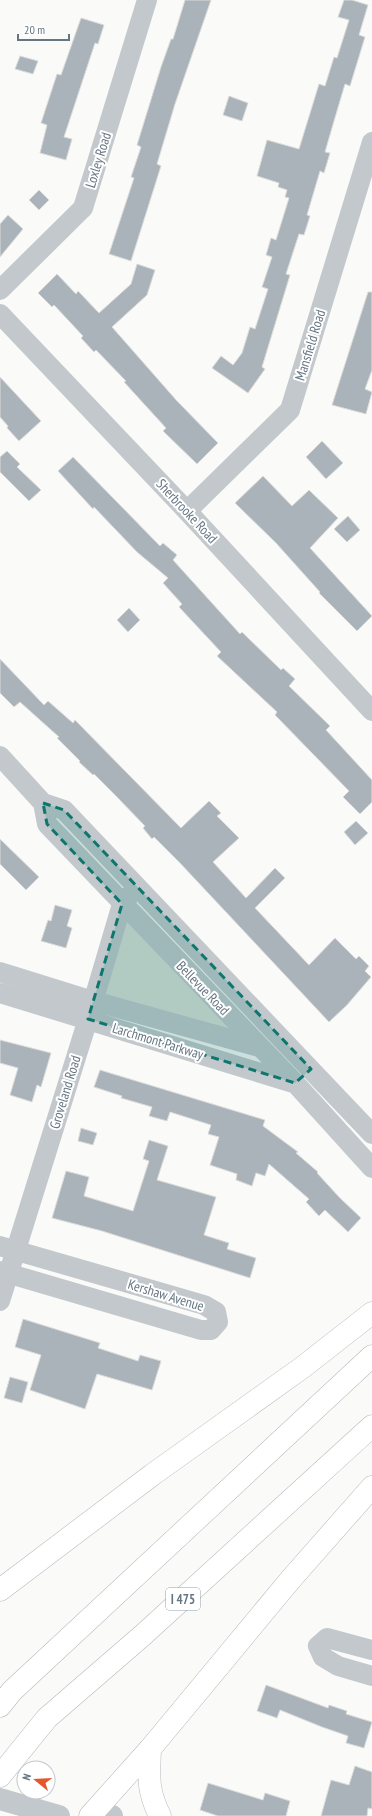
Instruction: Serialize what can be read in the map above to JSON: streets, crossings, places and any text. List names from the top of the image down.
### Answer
{
  "streets": {
    "highway": ["I 475"],
    "street": [
      "Loxley Road",
      "Mansfield Road",
      "Sherbrooke Road",
      "Bellevue Road",
      "Larchmont Parkway",
      "Groveland Road",
      "Kershaw Avenue"
    ]
  },
  "crossings": [
    ["Mansfield Road", "Sherbrooke Road"],
    ["Bellevue Road", "Larchmont Parkway"],
    ["Bellevue Road", "Groveland Road"],
    ["Larchmont Parkway", "Groveland Road"],
    ["Groveland Road", "Kershaw Avenue"]
  ],
  "scale_bar": "20 m",
  "north": "left"
}
